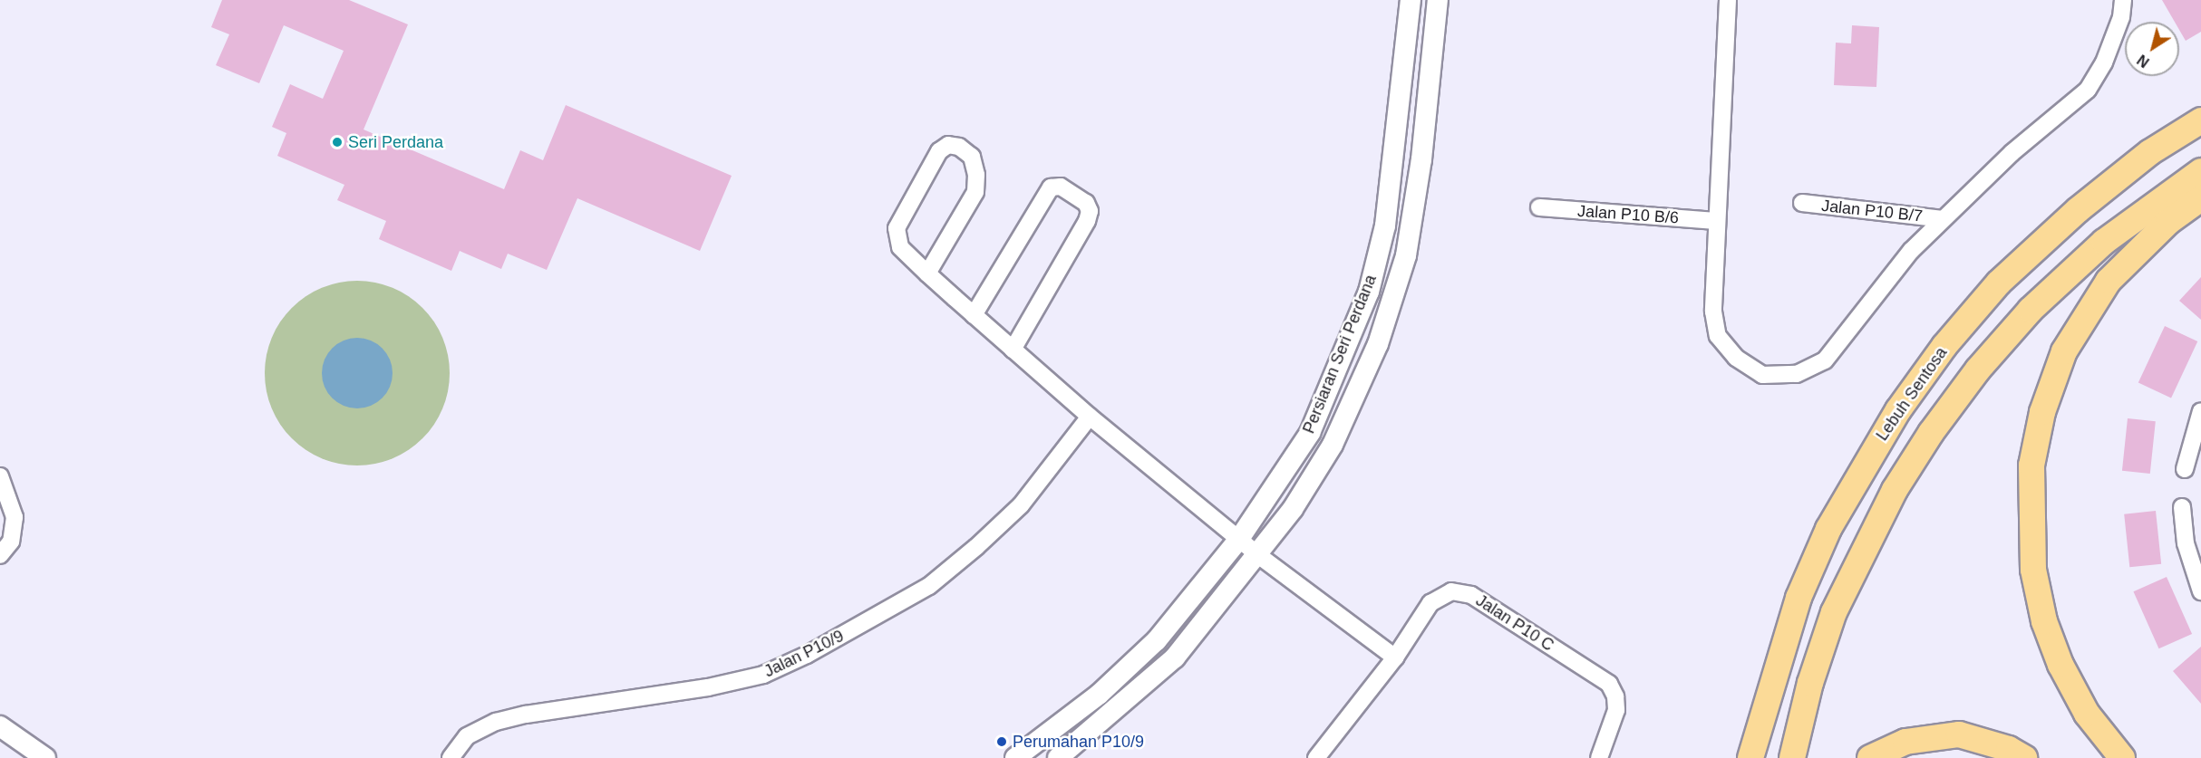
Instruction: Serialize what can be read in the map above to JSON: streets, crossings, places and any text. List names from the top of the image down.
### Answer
{
  "streets": {
    "main road": ["Lebuh Sentosa"],
    "street": [
      "Jalan P10 B/7",
      "Jalan P10 B/6",
      "Persiaran Seri Perdana",
      "Jalan P10 C",
      "Jalan P10/9"
    ]
  },
  "places": ["Seri Perdana", "Perumahan P10/9"],
  "north": "bottom left"
}
